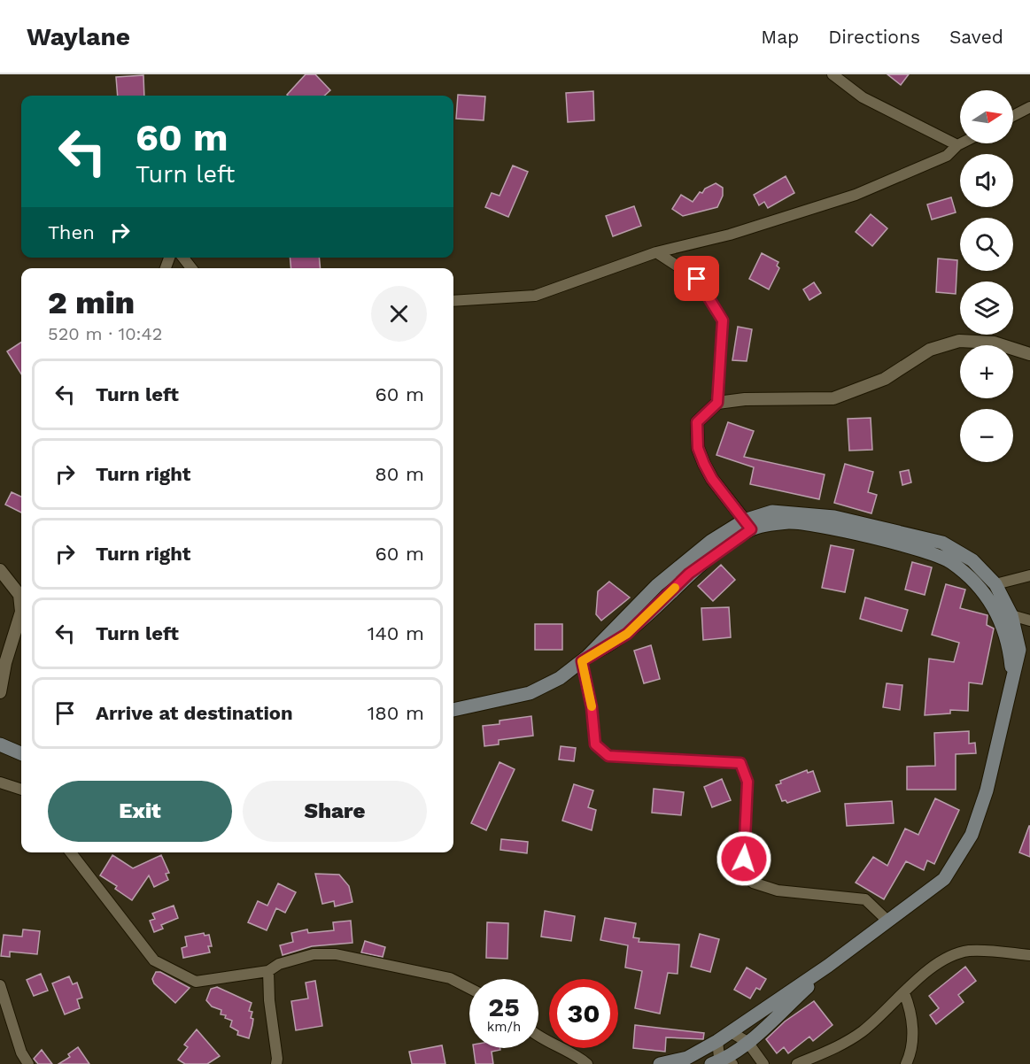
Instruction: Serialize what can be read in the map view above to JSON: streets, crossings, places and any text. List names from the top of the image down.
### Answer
{
  "north": "right",
  "page": {
    "header": "Waylane",
    "nav": ["Map", "Directions", "Saved"],
    "map_buttons": ["+", "−"],
    "turn": ["60 m", "Turn left"],
    "then": "Then",
    "heading": ["2 min", "520 m · 10:42"],
    "list": [
      {
        "name": "Turn left",
        "value": "60 m"
      },
      {
        "name": "Turn right",
        "value": "80 m"
      },
      {
        "name": "Turn right",
        "value": "60 m"
      },
      {
        "name": "Turn left",
        "value": "140 m"
      },
      {
        "name": "Arrive at destination",
        "value": "180 m"
      }
    ],
    "buttons": ["Exit", "Share"],
    "speed": "25 km/h",
    "limit": "30"
  }
}
